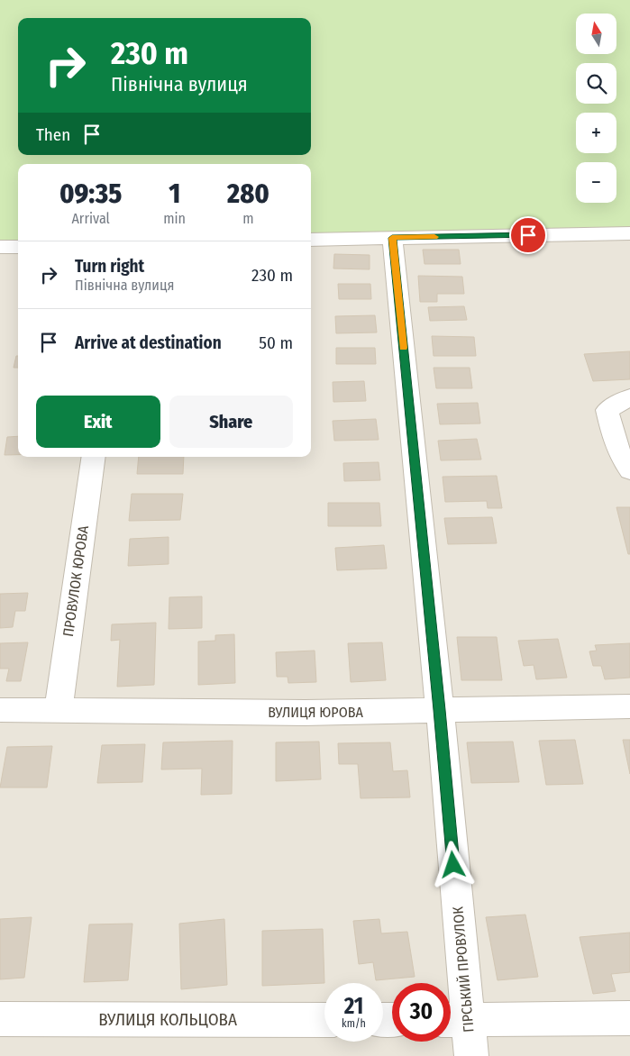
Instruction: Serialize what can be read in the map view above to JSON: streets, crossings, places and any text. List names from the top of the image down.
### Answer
{
  "streets": {
    "street": [
      "ПРОВУЛОК ЮРОВА",
      "ВУЛИЦЯ ЮРОВА",
      "ГІРСЬКИЙ ПРОВУЛОК",
      "ВУЛИЦЯ КОЛЬЦОВА"
    ]
  },
  "crossings": [
    ["ПРОВУЛОК ЮРОВА", "ВУЛИЦЯ ЮРОВА"],
    ["ВУЛИЦЯ ЮРОВА", "ГІРСЬКИЙ ПРОВУЛОК"]
  ],
  "north": "top",
  "page": {
    "map_buttons": ["+", "−"],
    "turn": ["230 m", "Північна вулиця"],
    "then": "Then",
    "eta": [
      "09:35",
      "Arrival",
      "1",
      "min",
      "280",
      "m"
    ],
    "list": [
      {
        "name": "Turn right",
        "note": "Північна вулиця",
        "value": "230 m"
      },
      {
        "name": "Arrive at destination",
        "value": "50 m"
      }
    ],
    "buttons": ["Exit", "Share"],
    "speed": "21 km/h",
    "limit": "30"
  }
}
